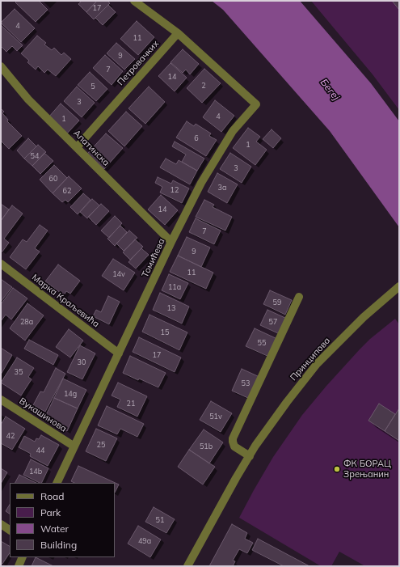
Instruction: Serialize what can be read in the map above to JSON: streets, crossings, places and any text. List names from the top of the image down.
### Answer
{
  "streets": {
    "street": [
      "Петровачких",
      "Апатинска",
      "Томићева",
      "Марка Краљевића",
      "Принципова",
      "Вукашинова"
    ]
  },
  "crossings": [
    ["Петровачких", "Апатинска"],
    ["Петровачких", "Томићева"],
    ["Апатинска", "Томићева"],
    ["Томићева", "Марка Краљевића"],
    ["Томићева", "Вукашинова"]
  ],
  "water": ["Бегеј"],
  "places": ["ФК БОРАЦ Зрењанин"],
  "house_numbers": [
    "17",
    "4",
    "11",
    "9",
    "7",
    "14",
    "2",
    "5",
    "3",
    "4",
    "1",
    "6",
    "1",
    "54",
    "3",
    "60",
    "3a",
    "12",
    "62",
    "14",
    "7",
    "9",
    "11",
    "14v",
    "11a",
    "59",
    "13",
    "28a",
    "57",
    "15",
    "55",
    "17",
    "30",
    "35",
    "53",
    "14g",
    "21",
    "51v",
    "42",
    "25",
    "51b",
    "44",
    "14b",
    "51",
    "49a"
  ],
  "legend": [
    "Road",
    "Park",
    "Water",
    "Building"
  ]
}
